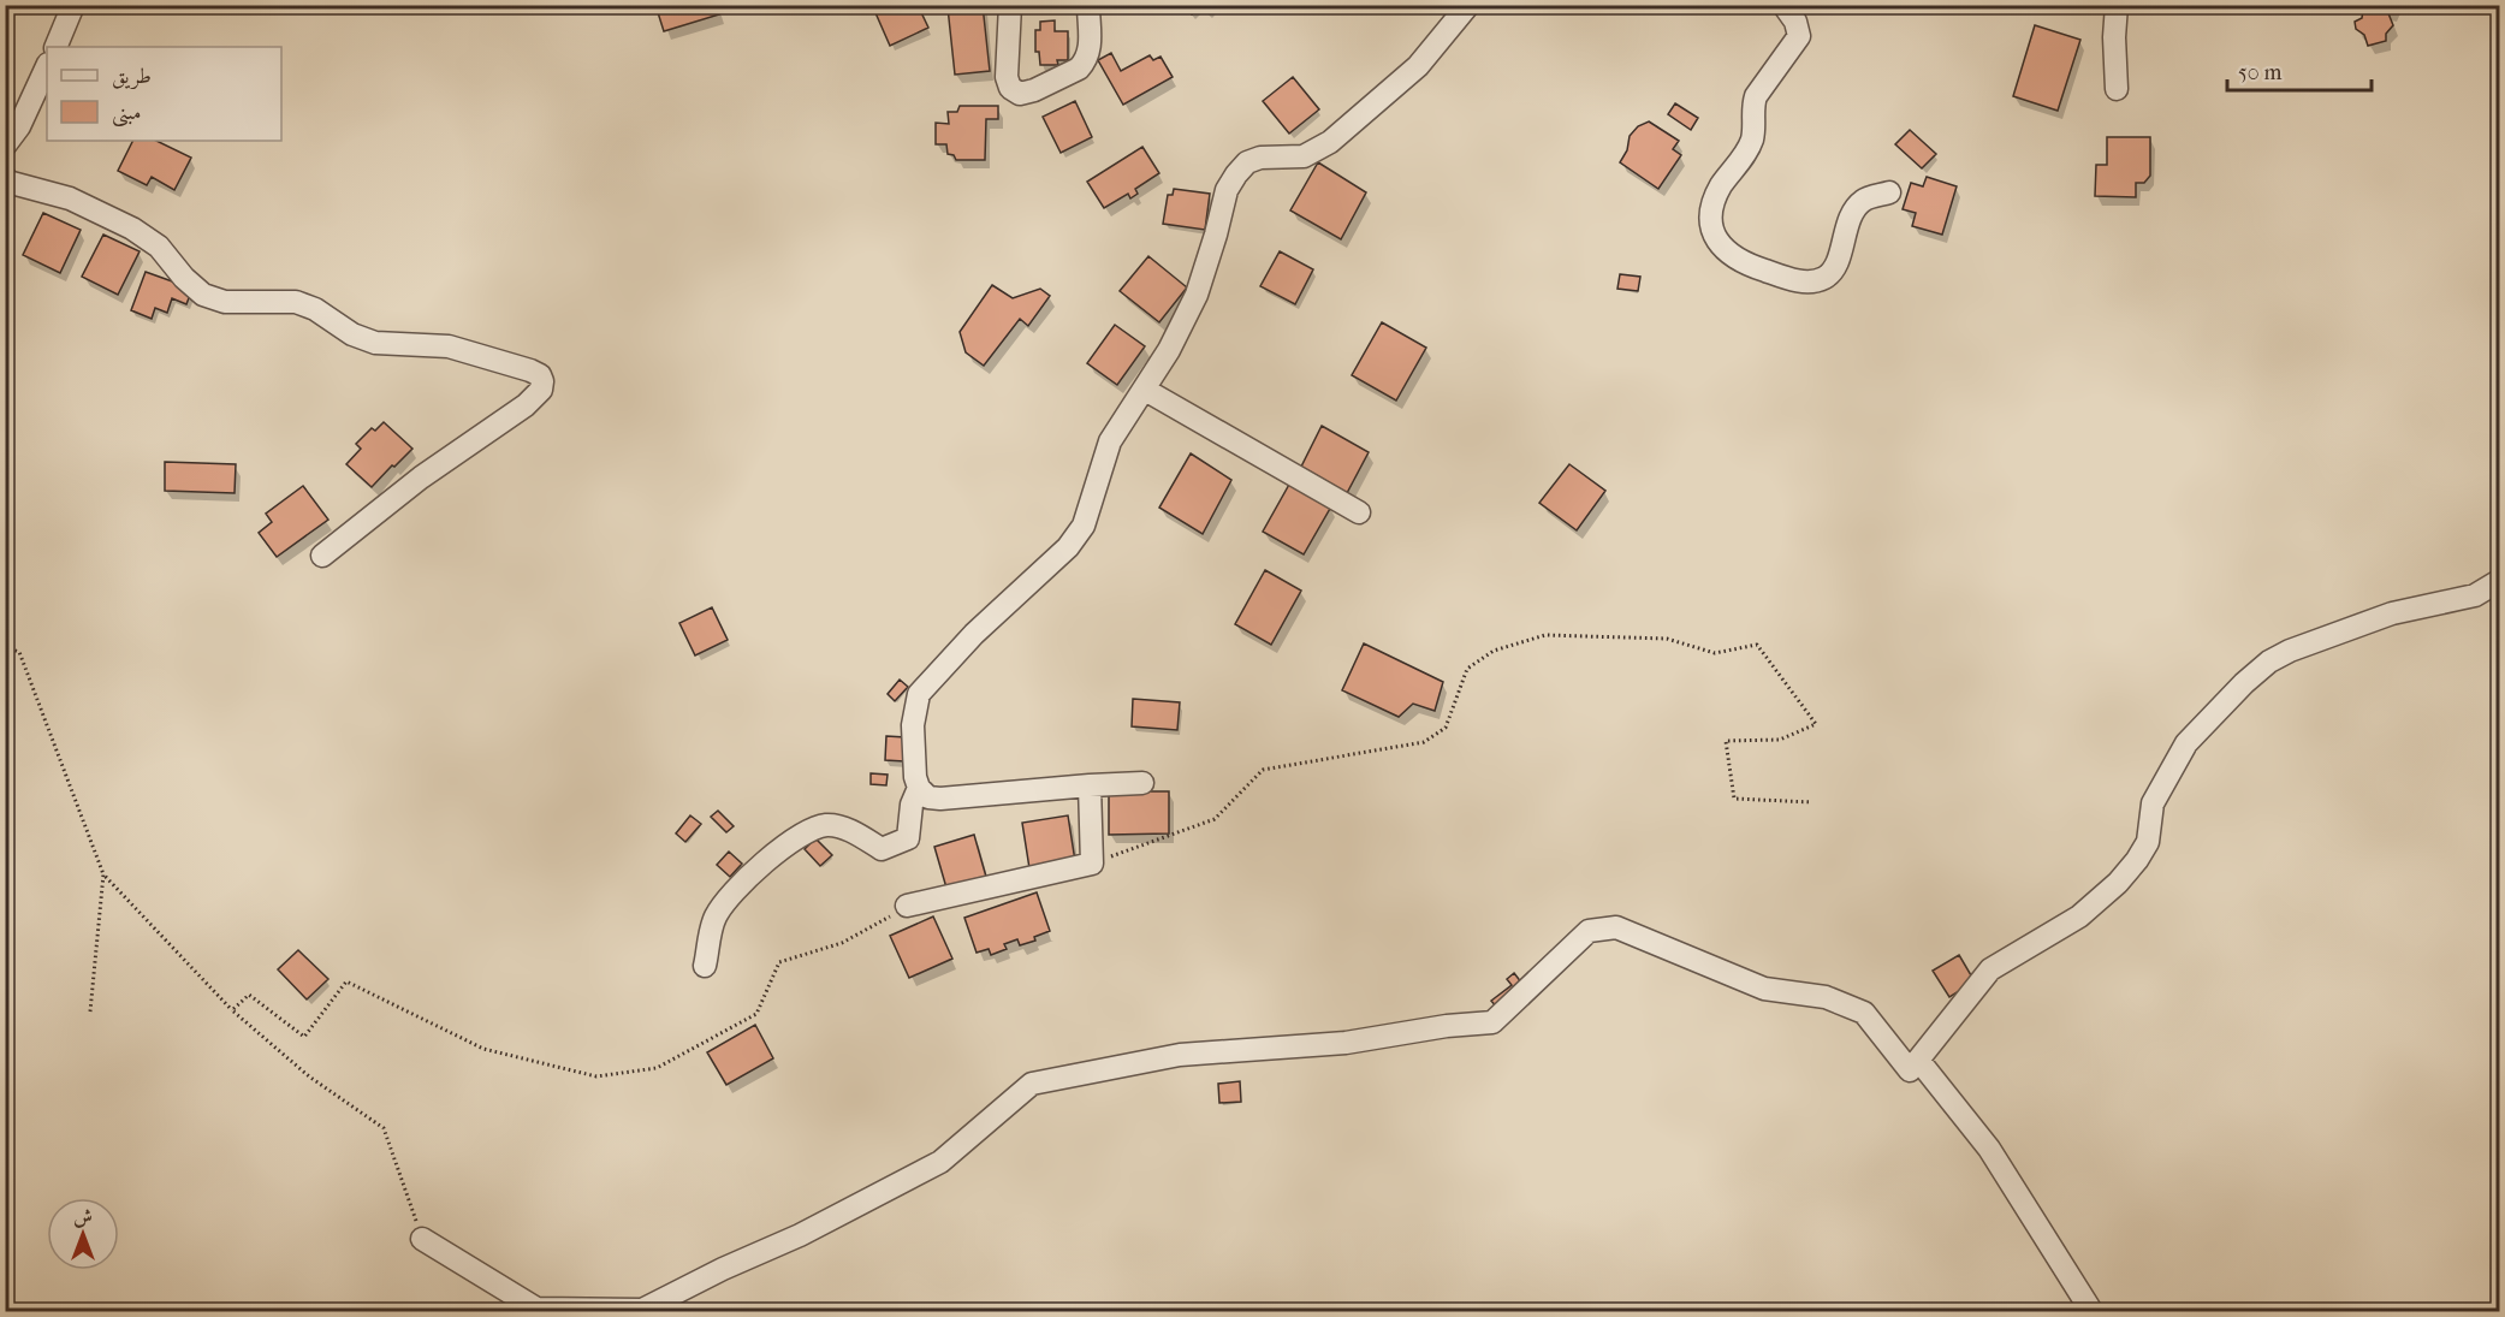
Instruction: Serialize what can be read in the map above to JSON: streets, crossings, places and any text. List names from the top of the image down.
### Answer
{
  "legend": ["طريق", "مبنى"],
  "scale_bar": "50 m",
  "north": "top"
}
